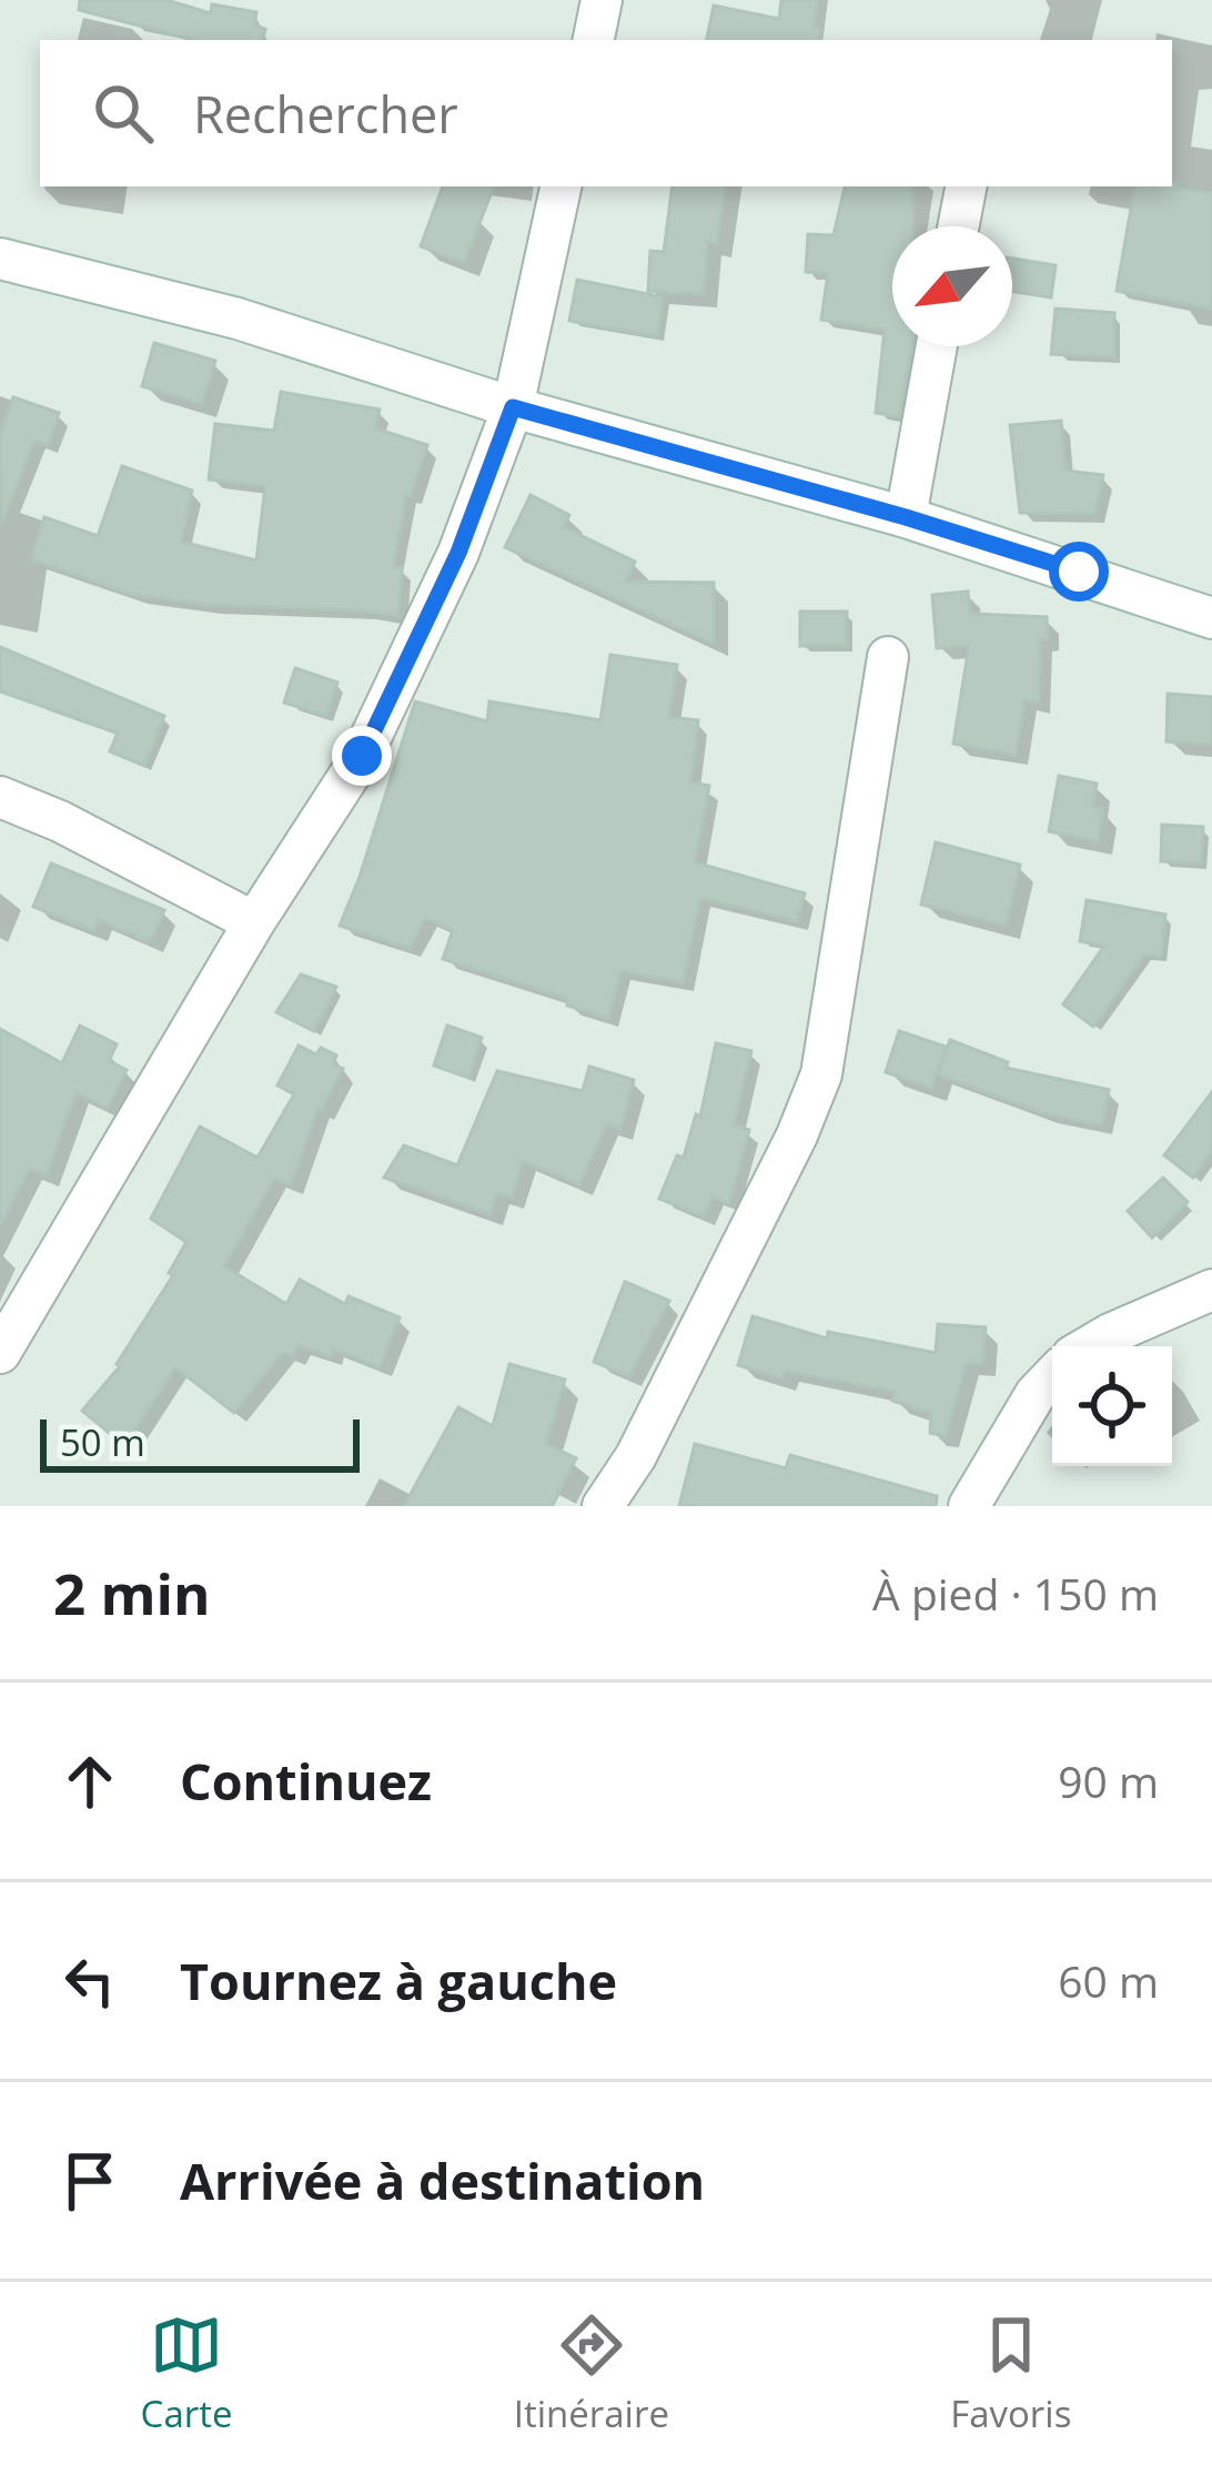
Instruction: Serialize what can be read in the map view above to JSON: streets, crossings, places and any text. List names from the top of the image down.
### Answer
{
  "scale_bar": "50 m",
  "north": "bottom left",
  "page": {
    "search": "Rechercher",
    "scale": "50 m",
    "heading": ["2 min", "À pied · 150 m"],
    "list": [
      ["Continuez", "90 m"],
      ["Tournez à gauche", "60 m"],
      "Arrivée à destination"
    ],
    "nav": ["Carte", "Itinéraire", "Favoris"]
  }
}
